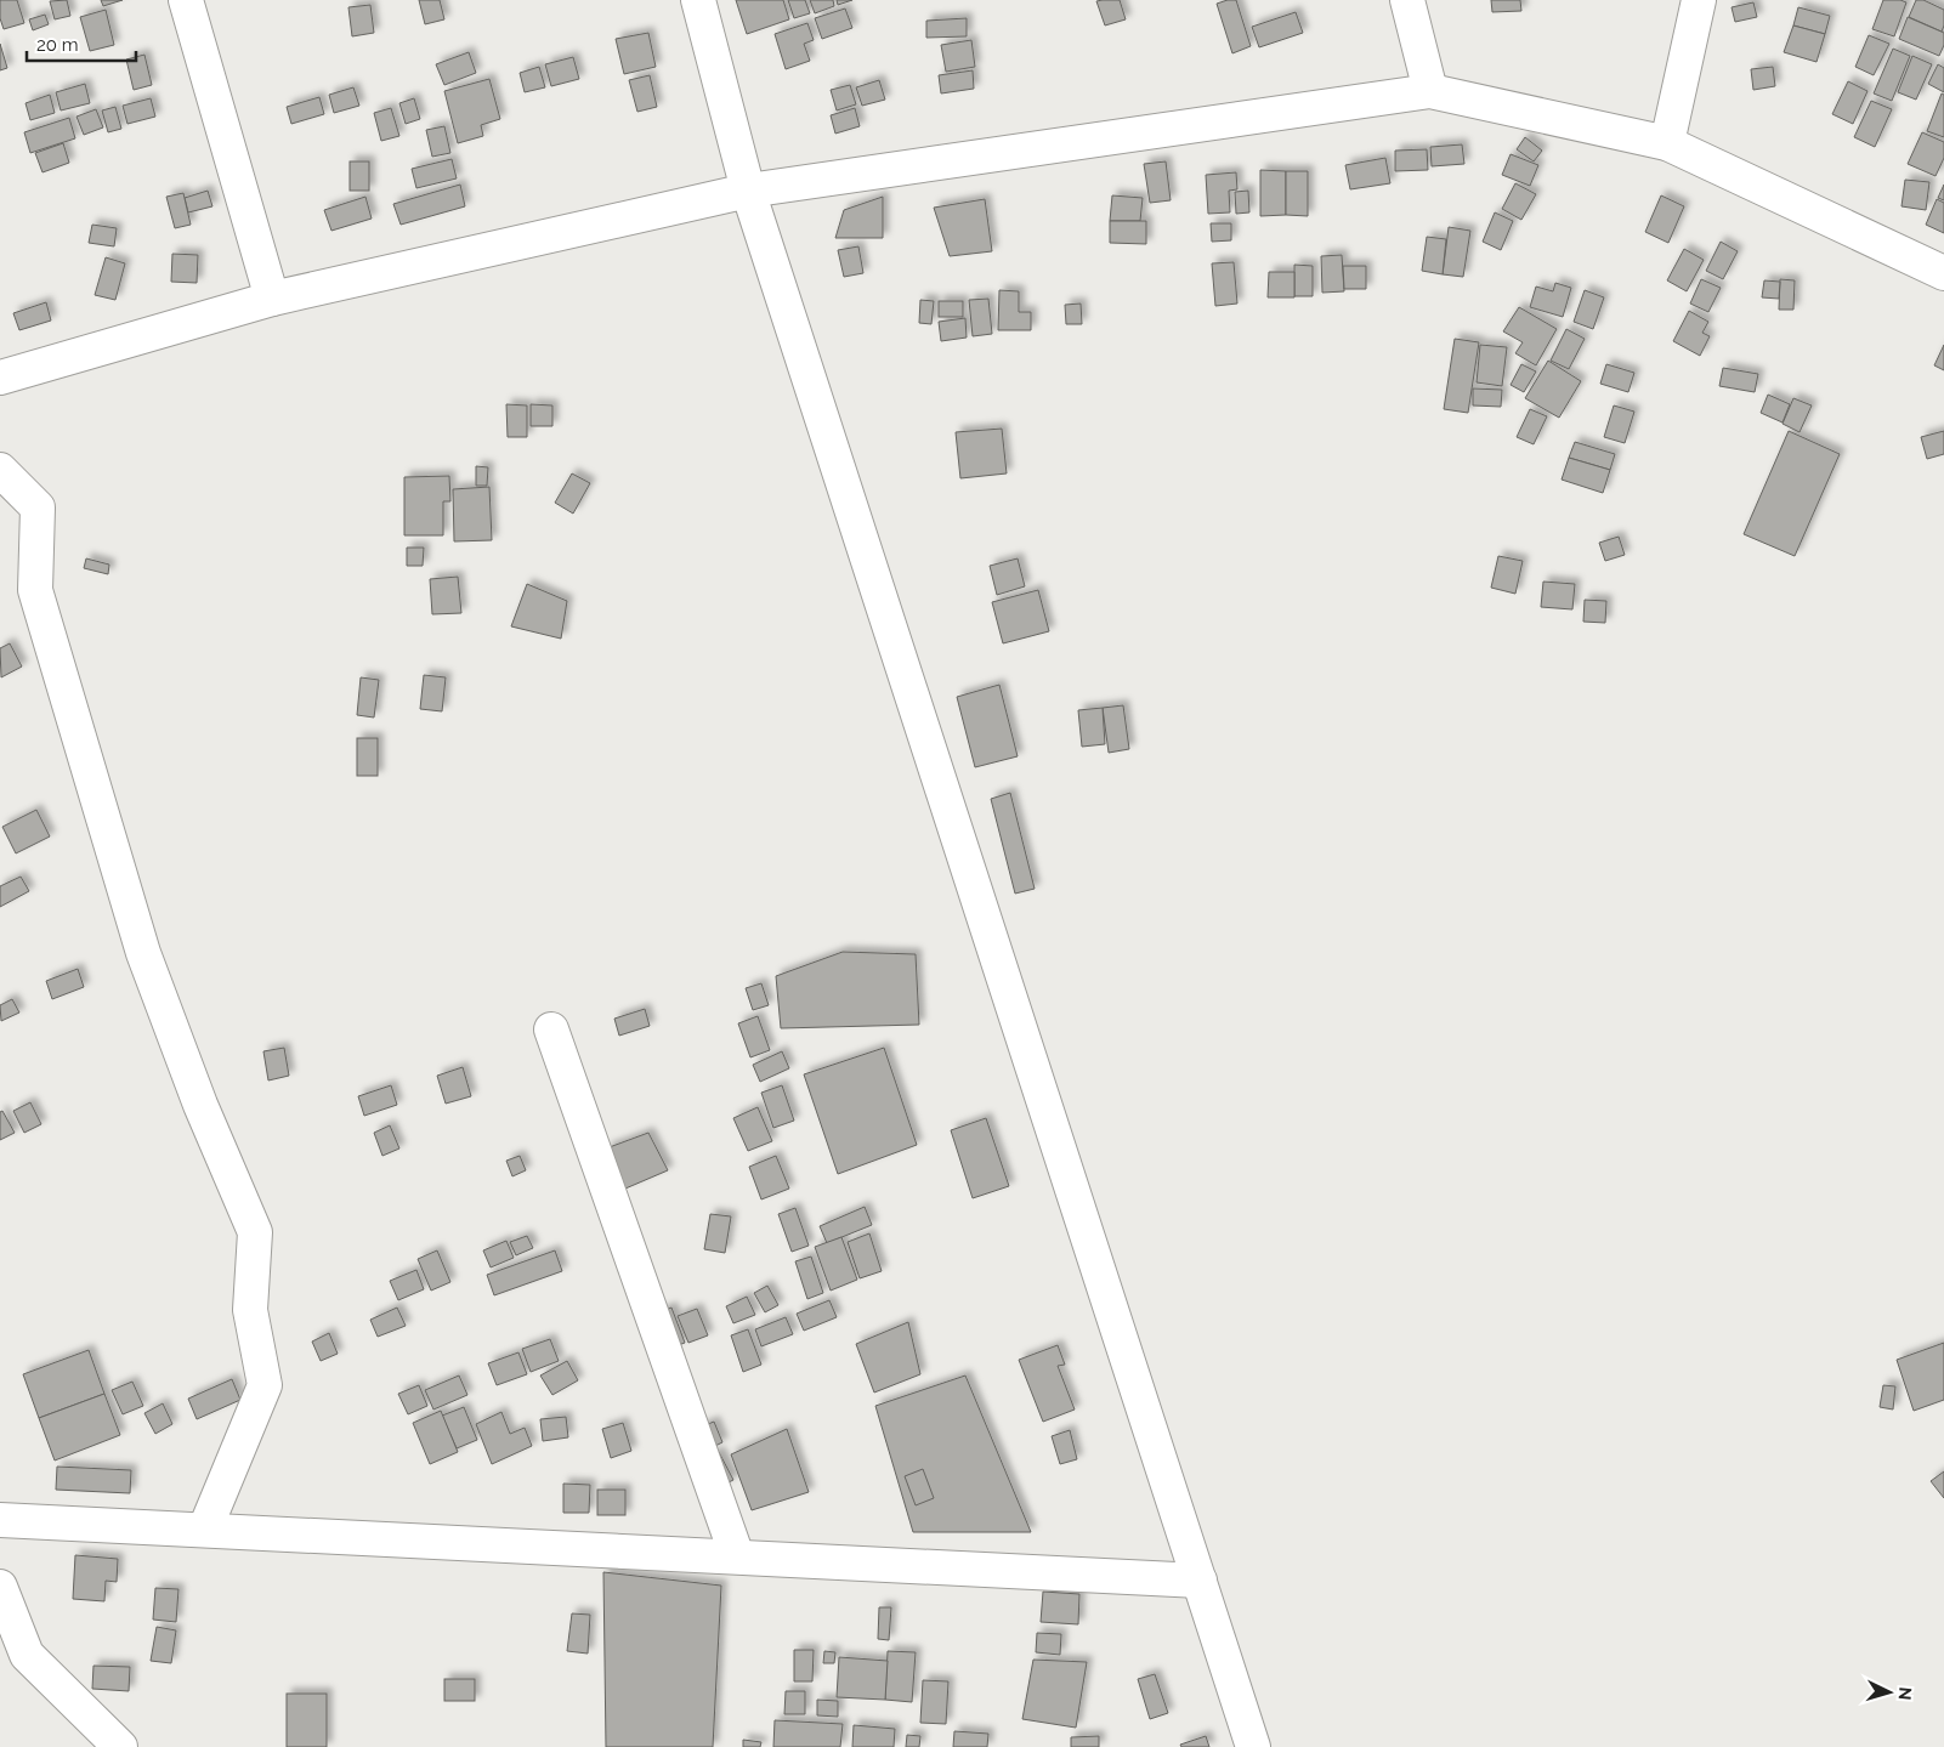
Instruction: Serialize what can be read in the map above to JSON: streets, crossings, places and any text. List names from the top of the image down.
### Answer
{
  "scale_bar": "20 m",
  "north": "right"
}
